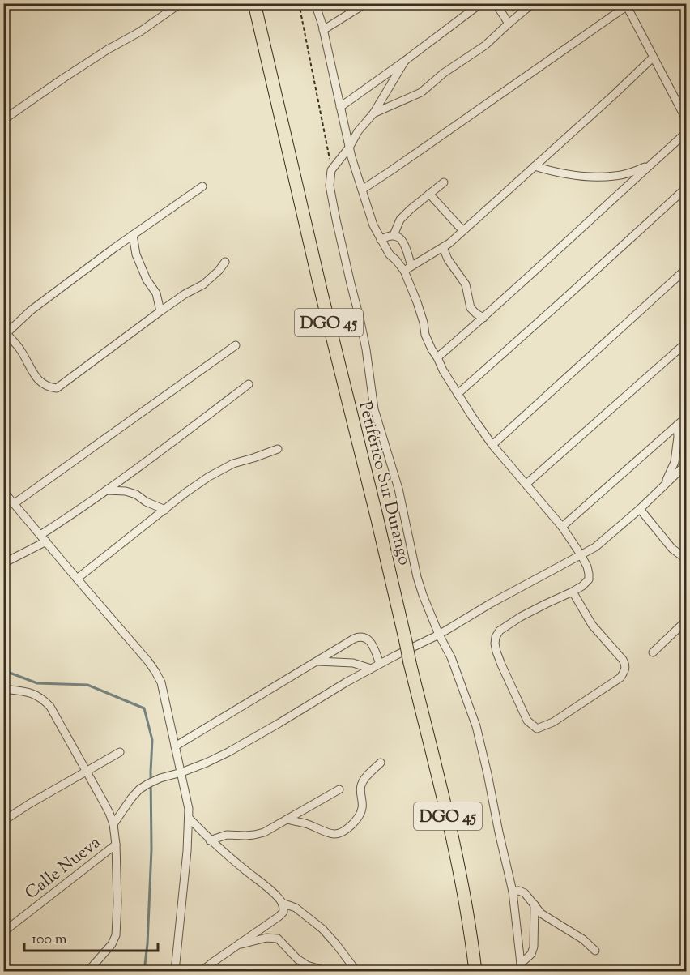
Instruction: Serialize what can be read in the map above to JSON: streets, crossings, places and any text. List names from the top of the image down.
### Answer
{
  "streets": {
    "highway": ["DGO 45", "Periférico Sur Durango"],
    "street": ["Calle Nueva"]
  },
  "scale_bar": "100 m"
}
